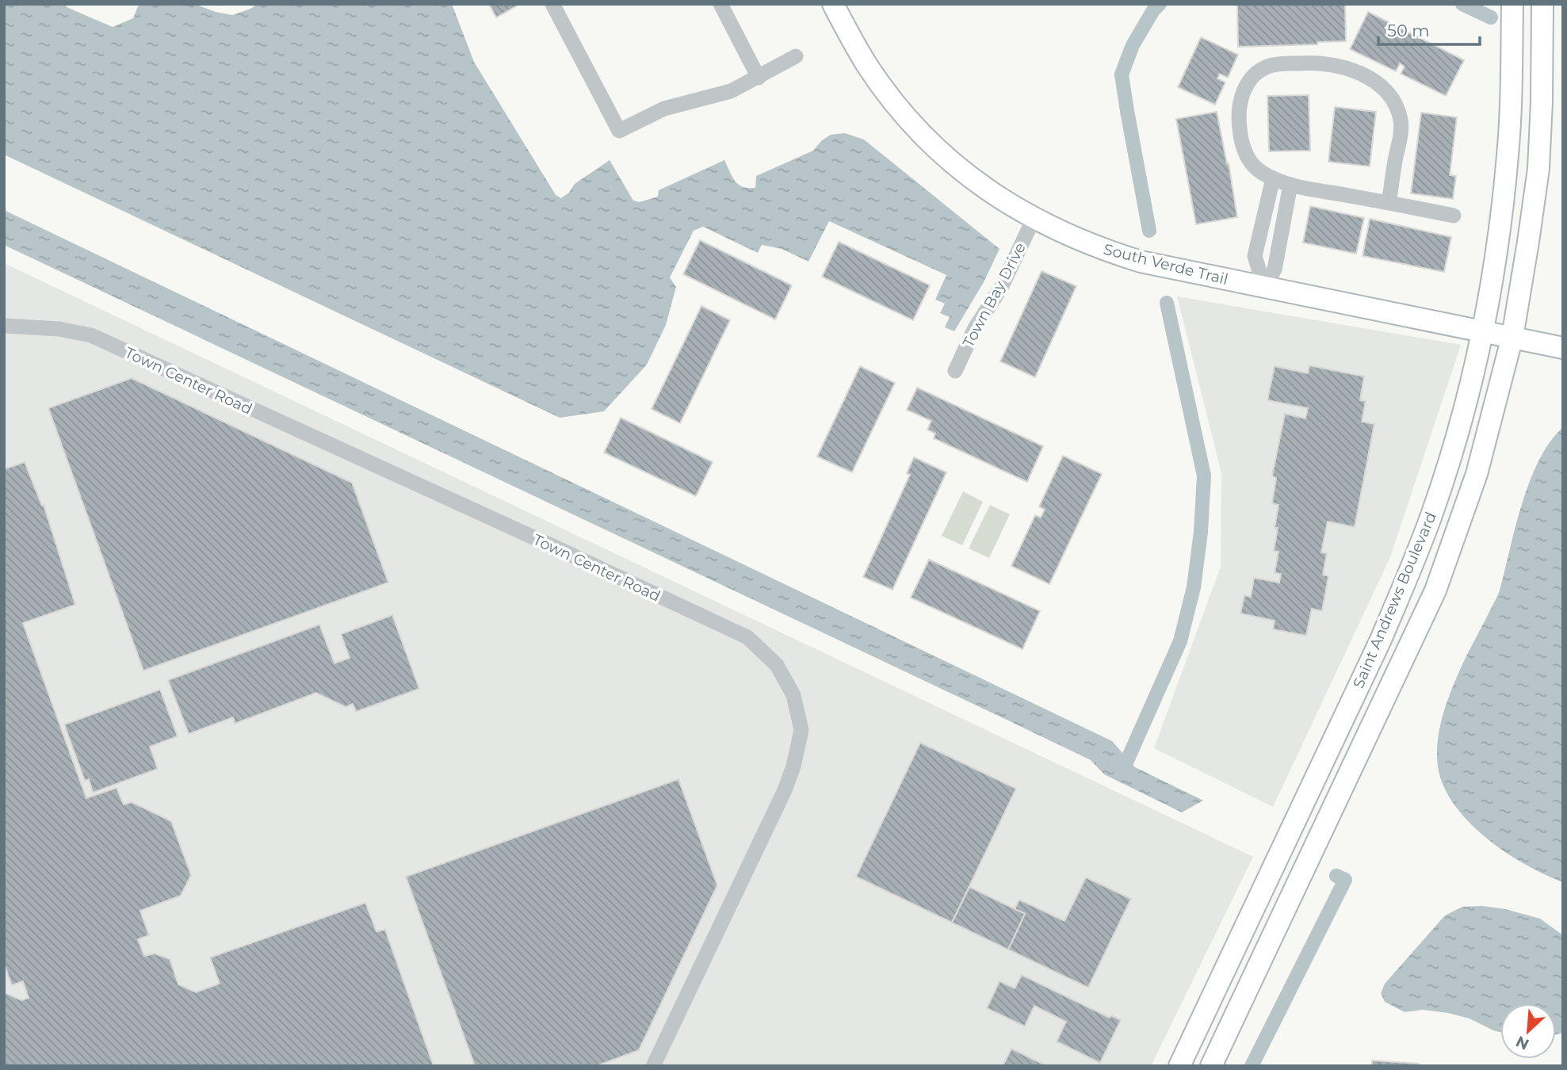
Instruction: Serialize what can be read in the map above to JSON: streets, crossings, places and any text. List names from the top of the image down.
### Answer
{
  "streets": {
    "street": [
      "South Verde Trail",
      "Town Bay Drive",
      "Town Center Road",
      "Saint Andrews Boulevard"
    ]
  },
  "crossings": [
    ["South Verde Trail", "Town Bay Drive"],
    ["South Verde Trail", "Saint Andrews Boulevard"]
  ],
  "scale_bar": "50 m",
  "north": "bottom left"
}
